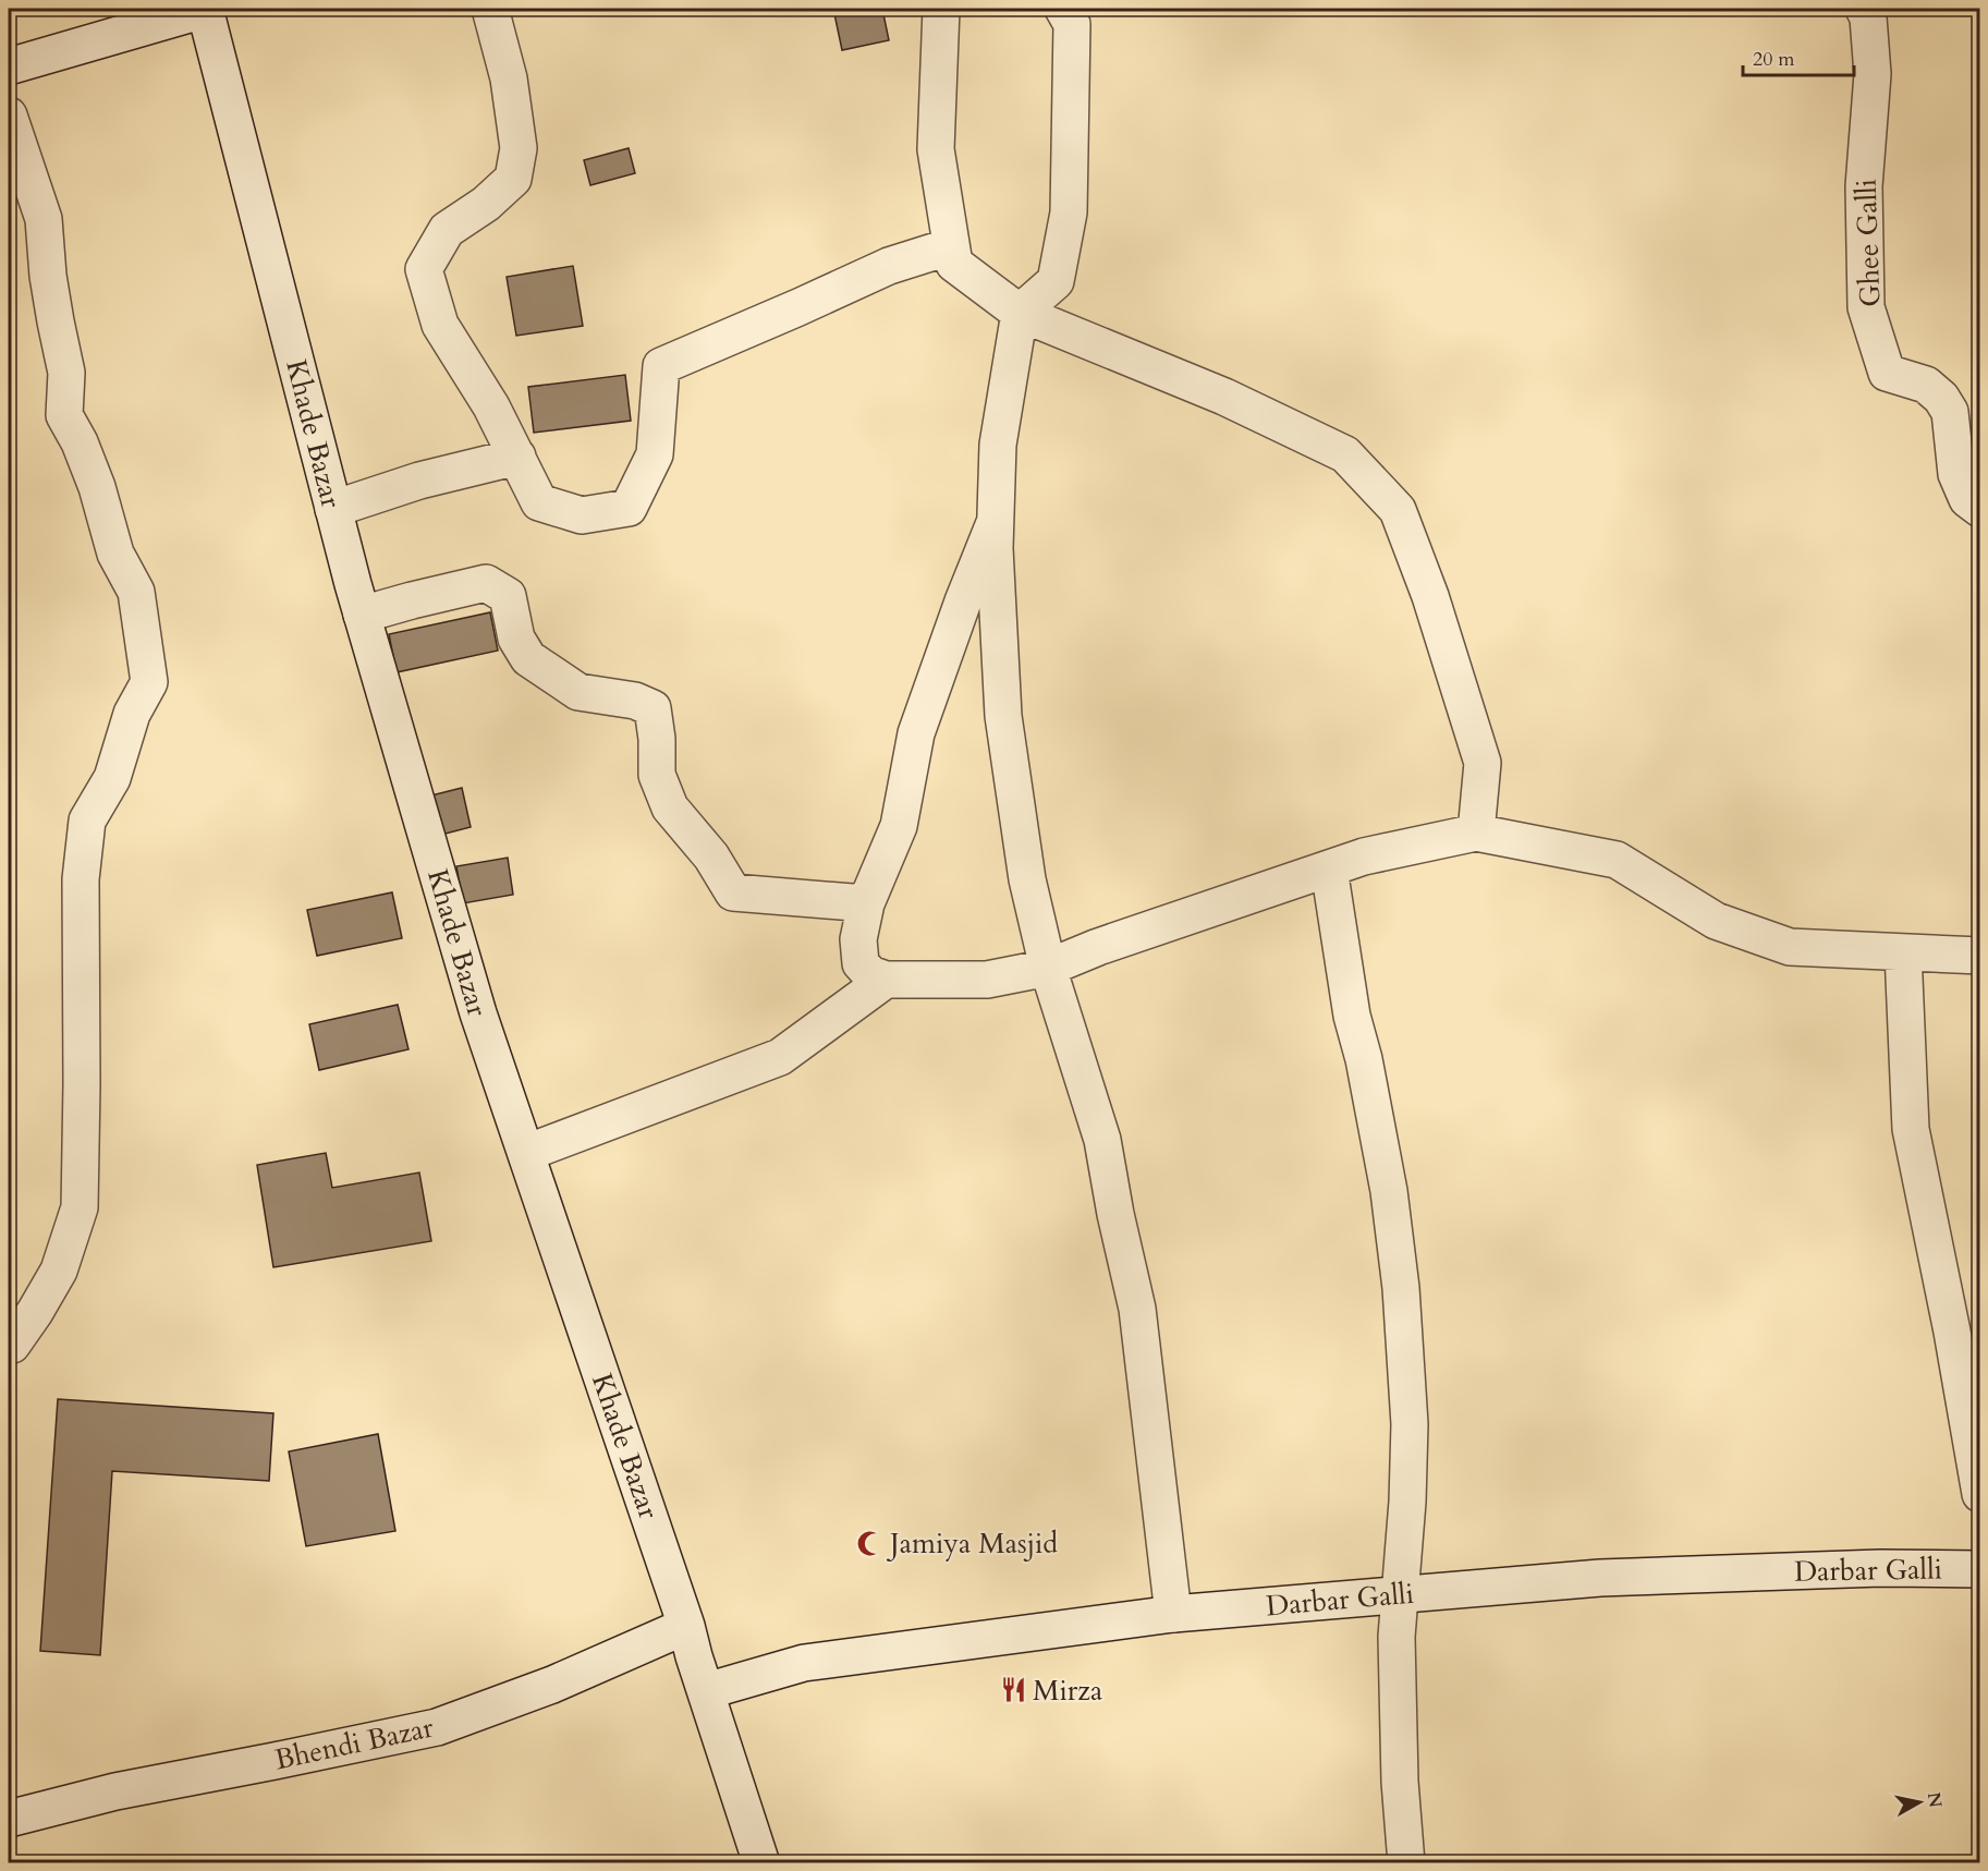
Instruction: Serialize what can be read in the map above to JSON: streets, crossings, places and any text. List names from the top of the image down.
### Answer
{
  "streets": {
    "street": [
      "Ghee Galli",
      "Khade Bazar",
      "Darbar Galli",
      "Bhendi Bazar"
    ]
  },
  "crossings": [
    ["Khade Bazar", "Darbar Galli"],
    ["Khade Bazar", "Bhendi Bazar"]
  ],
  "places": {
    "mosque": ["Jamiya Masjid"],
    "restaurant": ["Mirza"]
  },
  "scale_bar": "20 m",
  "north": "right"
}
